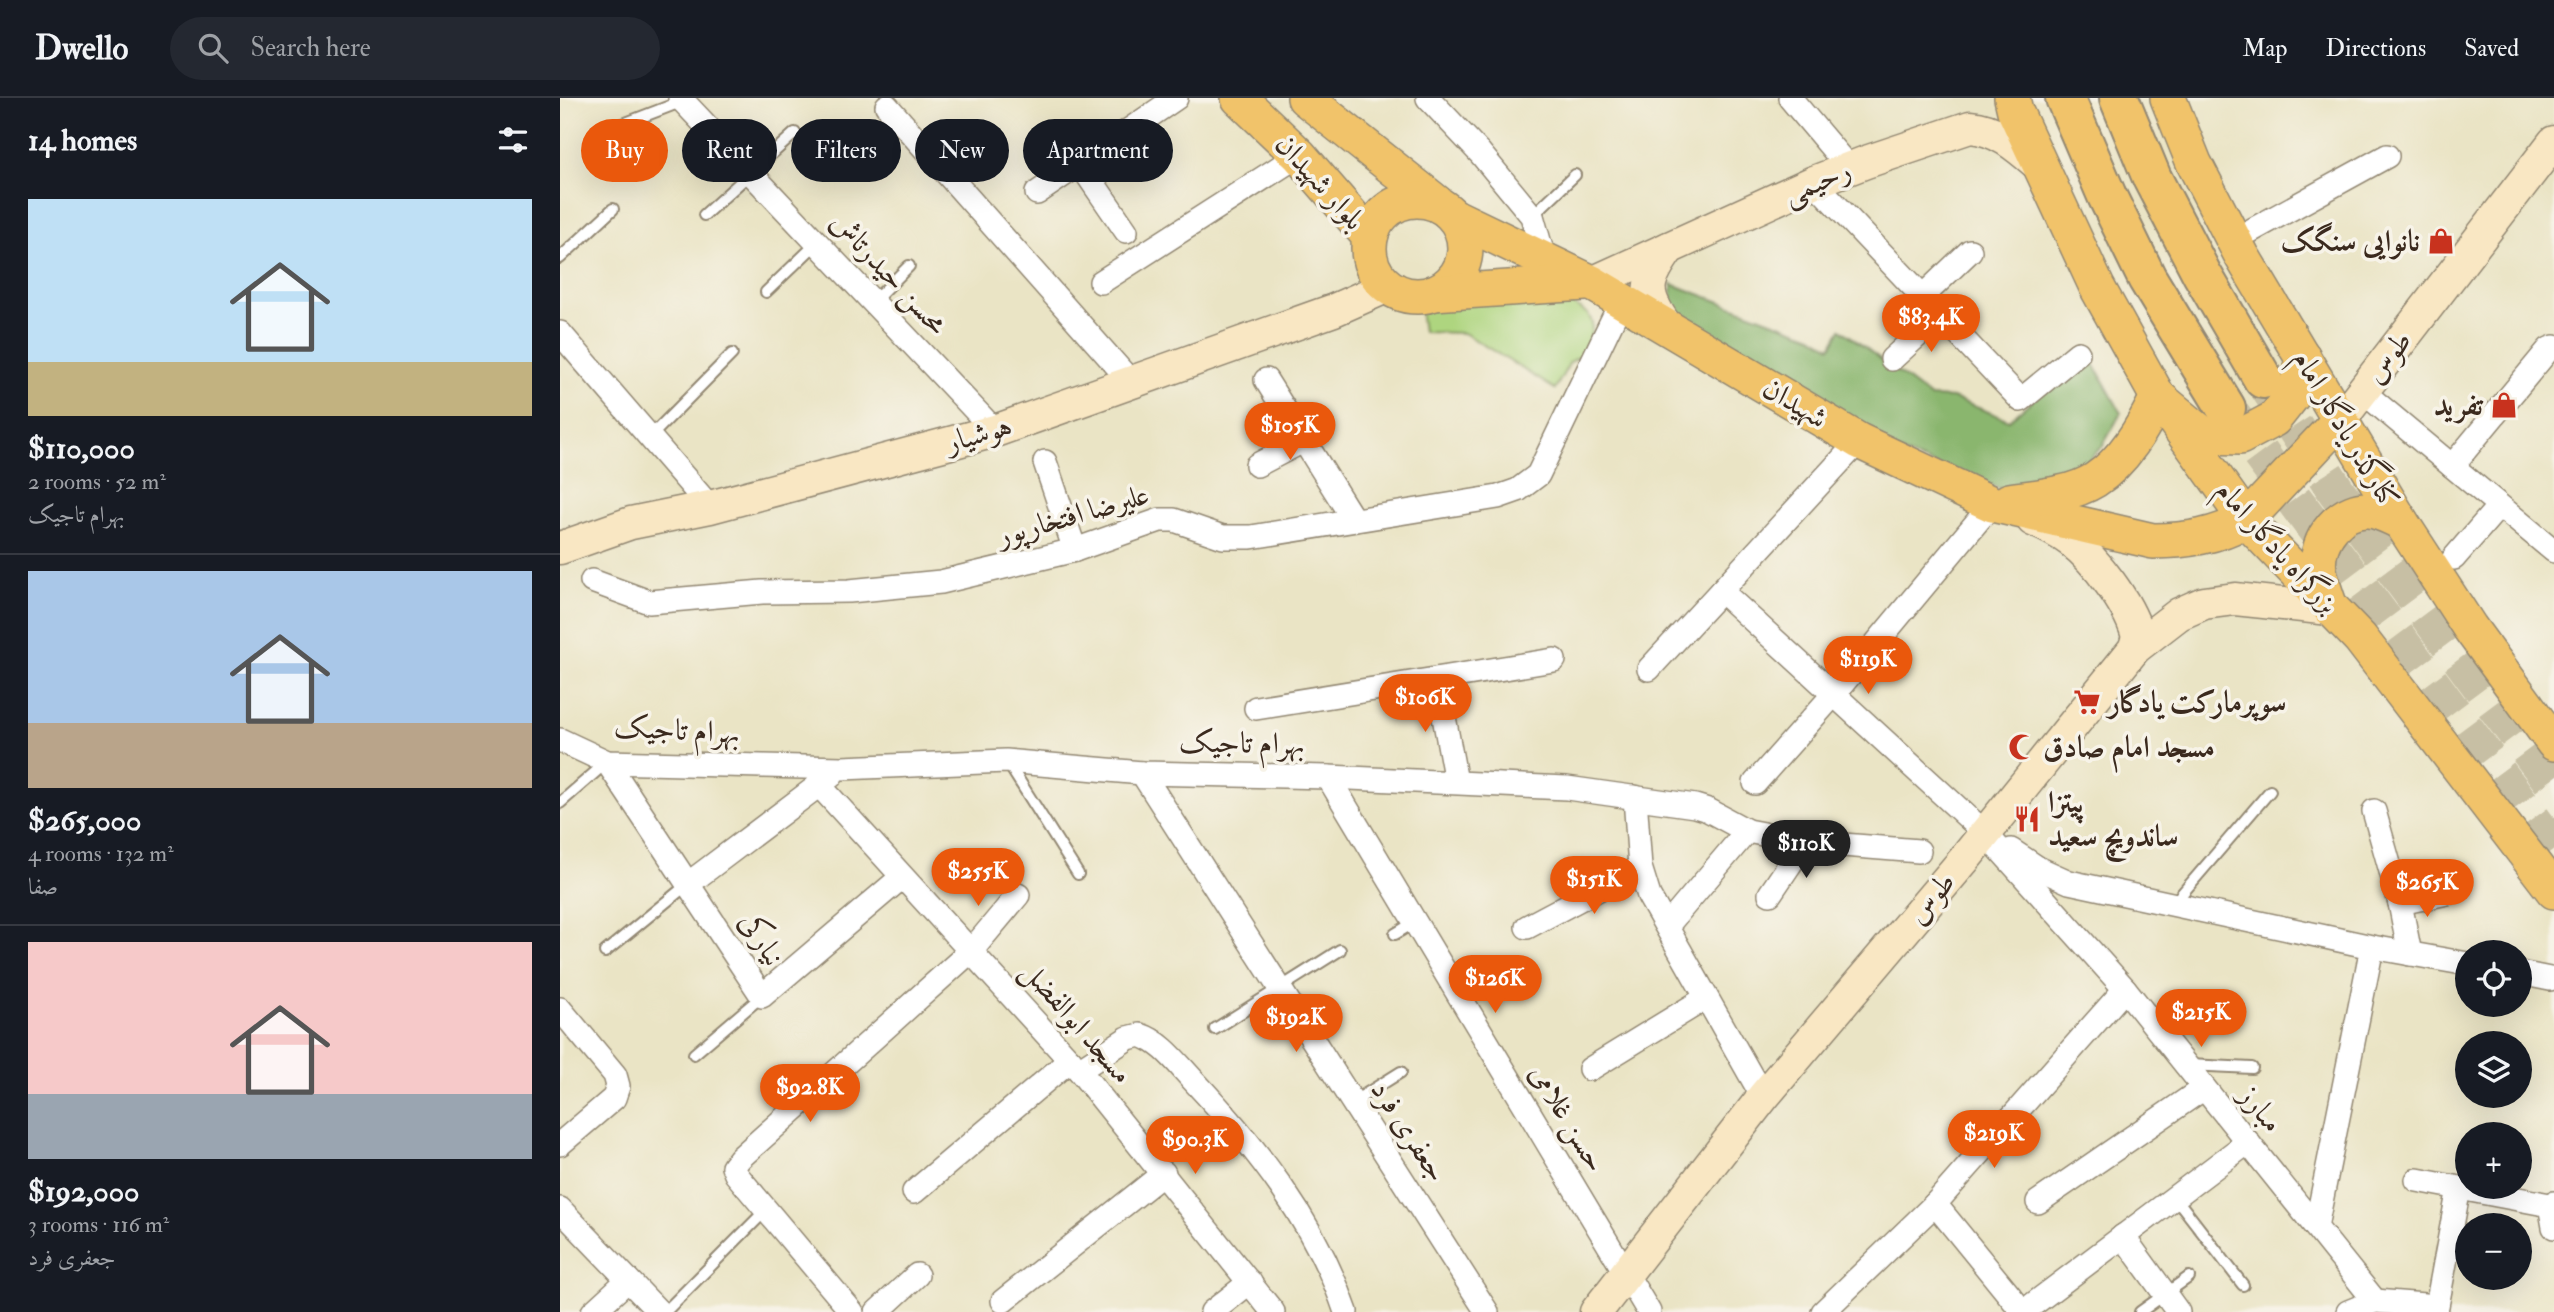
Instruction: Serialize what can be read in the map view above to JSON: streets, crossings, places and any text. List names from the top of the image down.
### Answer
{
  "streets": {
    "main road": [
      "بلوار شهیدان",
      "طوس",
      "شهیدان",
      "کنارگذر یادگار امام",
      "بزرگراه یادگار امام"
    ],
    "street": [
      "رحیمی",
      "محسن حیدرتاش",
      "هوشیار",
      "علیرضا افتخارپور",
      "بهرام تاجیک",
      "نیارکی",
      "مسجد ابوالفضل",
      "مبارز",
      "حسن غلامی",
      "جعفری فرد"
    ]
  },
  "crossings": [
    ["بلوار شهیدان", "شهیدان"],
    ["بلوار شهیدان", "هوشیار"],
    ["رحیمی", "شهیدان"],
    ["رحیمی", "بزرگراه یادگار امام"],
    ["محسن حیدرتاش", "هوشیار"],
    ["طوس", "شهیدان"],
    ["طوس", "کنارگذر یادگار امام"],
    ["طوس", "بزرگراه یادگار امام"],
    ["طوس", "مبارز"],
    ["طوس", "حسن غلامی"],
    ["شهیدان", "هوشیار"],
    ["شهیدان", "علیرضا افتخارپور"],
    ["بهرام تاجیک", "نیارکی"],
    ["بهرام تاجیک", "حسن غلامی"],
    ["بهرام تاجیک", "جعفری فرد"],
    ["نیارکی", "مسجد ابوالفضل"]
  ],
  "places": {
    "shop": ["نانوایی سنگک", "تفرید"],
    "supermarket": ["سوپرمارکت یادگار"],
    "mosque": ["مسجد امام صادق"],
    "restaurant": ["پیتزا ساندویچ سعید"]
  },
  "page": {
    "header": "Dwello",
    "search": "Search here",
    "nav": ["Map", "Directions", "Saved"],
    "heading": "14 homes",
    "chip": [
      "Buy",
      "Rent",
      "Filters",
      "New",
      "Apartment"
    ],
    "list": [
      {
        "name": "$110,000",
        "note": "2 rooms · 52 m² · بهرام تاجیک"
      },
      {
        "name": "$265,000",
        "note": "4 rooms · 132 m² · صفا"
      },
      {
        "name": "$192,000",
        "note": "3 rooms · 116 m² · جعفری فرد"
      }
    ],
    "price": [
      "$83.4K",
      "$105K",
      "$119K",
      "$106K",
      "$110K",
      "$255K",
      "$151K",
      "$265K",
      "$126K",
      "$215K",
      "$192K",
      "$92.8K",
      "$219K",
      "$90.3K"
    ],
    "map_buttons": ["+", "−"]
  }
}
